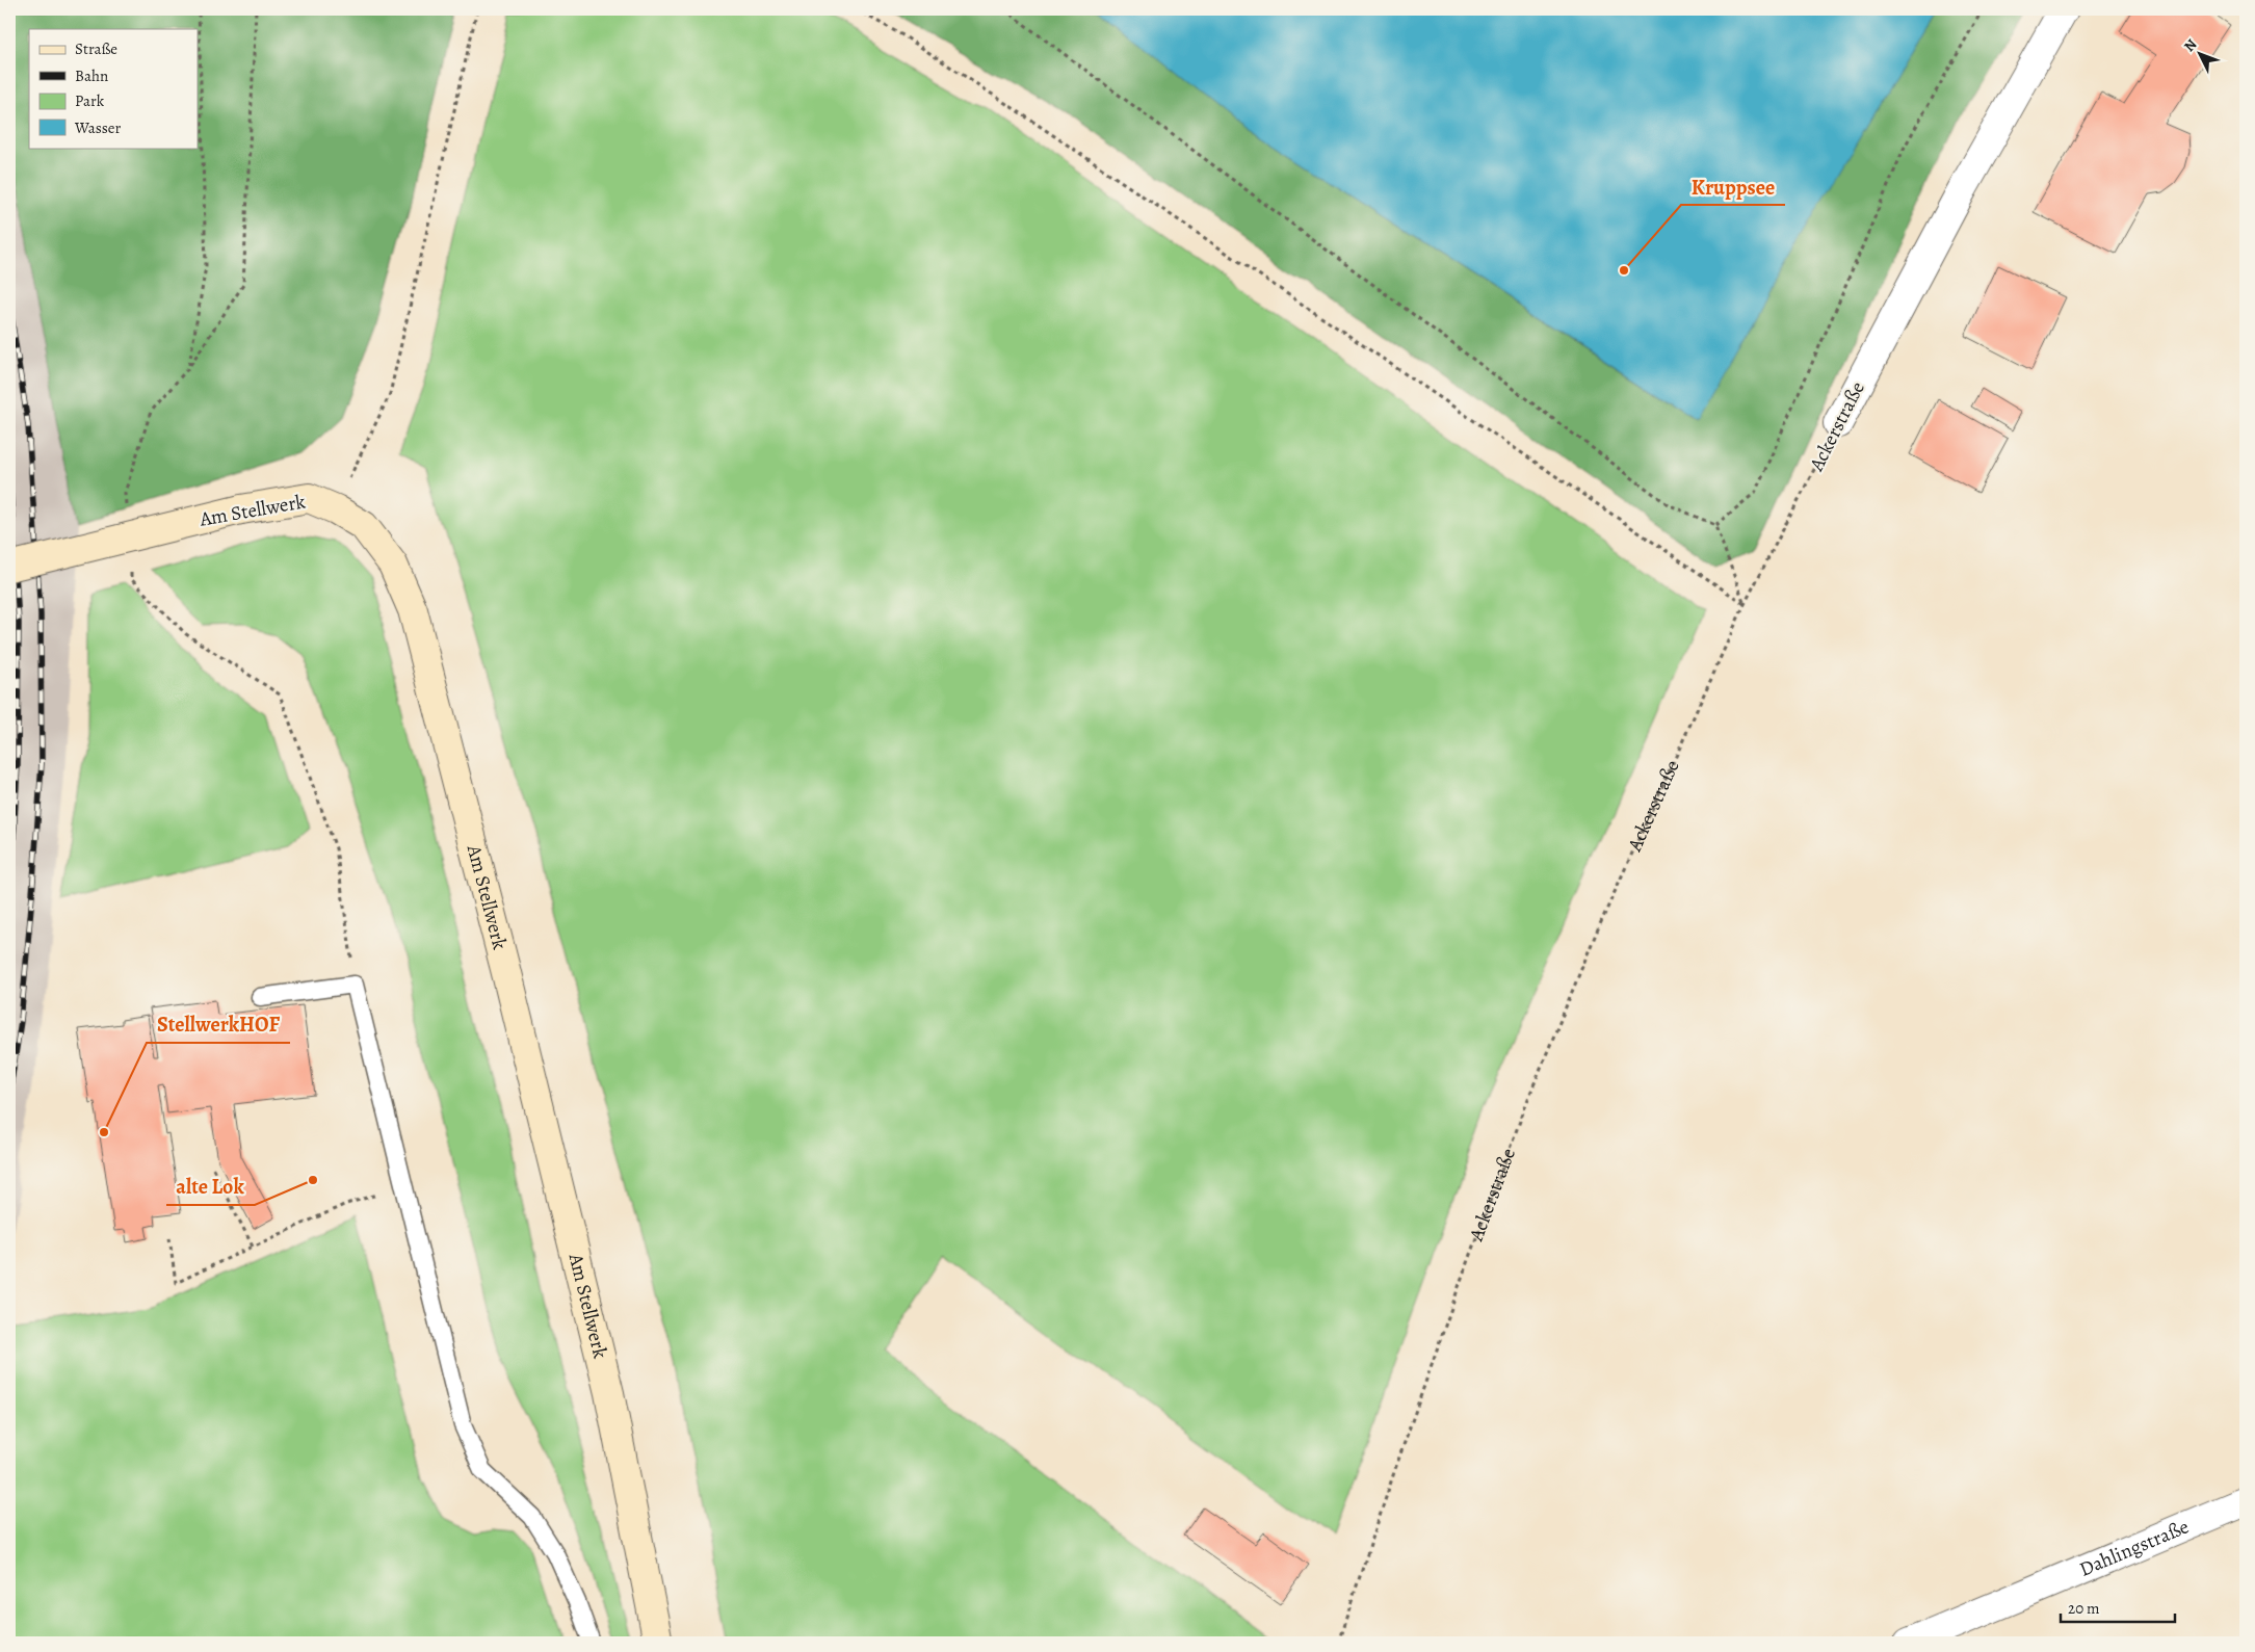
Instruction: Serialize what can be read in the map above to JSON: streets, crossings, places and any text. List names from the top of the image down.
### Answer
{
  "streets": {
    "street": ["Ackerstraße", "Am Stellwerk", "Dahlingstraße"]
  },
  "places": ["Kruppsee", "StellwerkHOF", "alte Lok"],
  "legend": [
    "Straße",
    "Bahn",
    "Park",
    "Wasser"
  ],
  "scale_bar": "20 m",
  "north": "top left"
}
